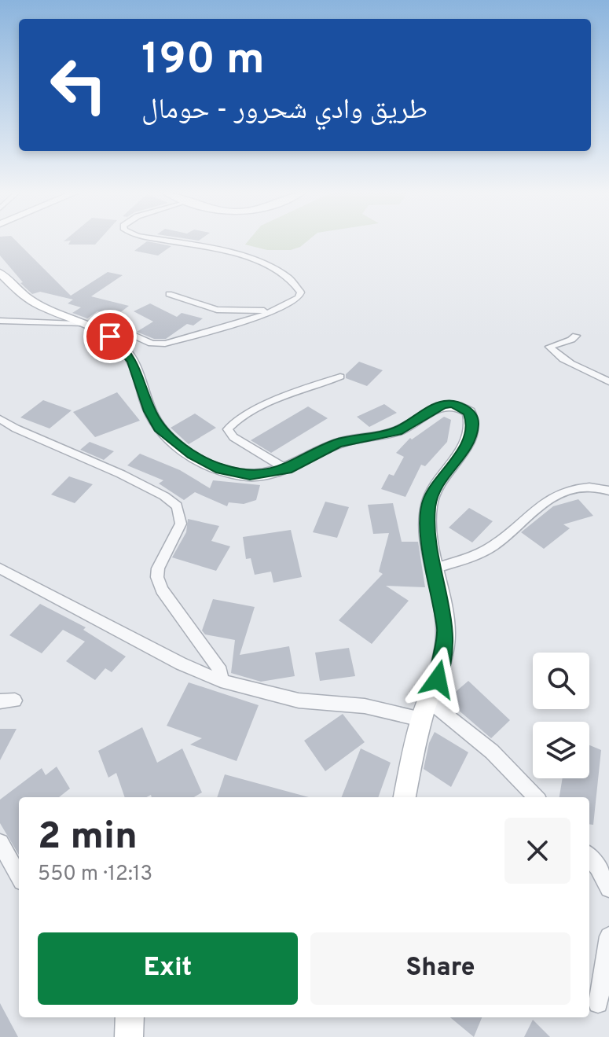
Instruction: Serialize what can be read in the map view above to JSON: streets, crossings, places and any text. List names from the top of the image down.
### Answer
{
  "page": {
    "turn": ["190 m", "طريق وادي شحرور - حومال"],
    "heading": ["2 min", "550 m · 12:13"],
    "buttons": ["Exit", "Share"]
  }
}
